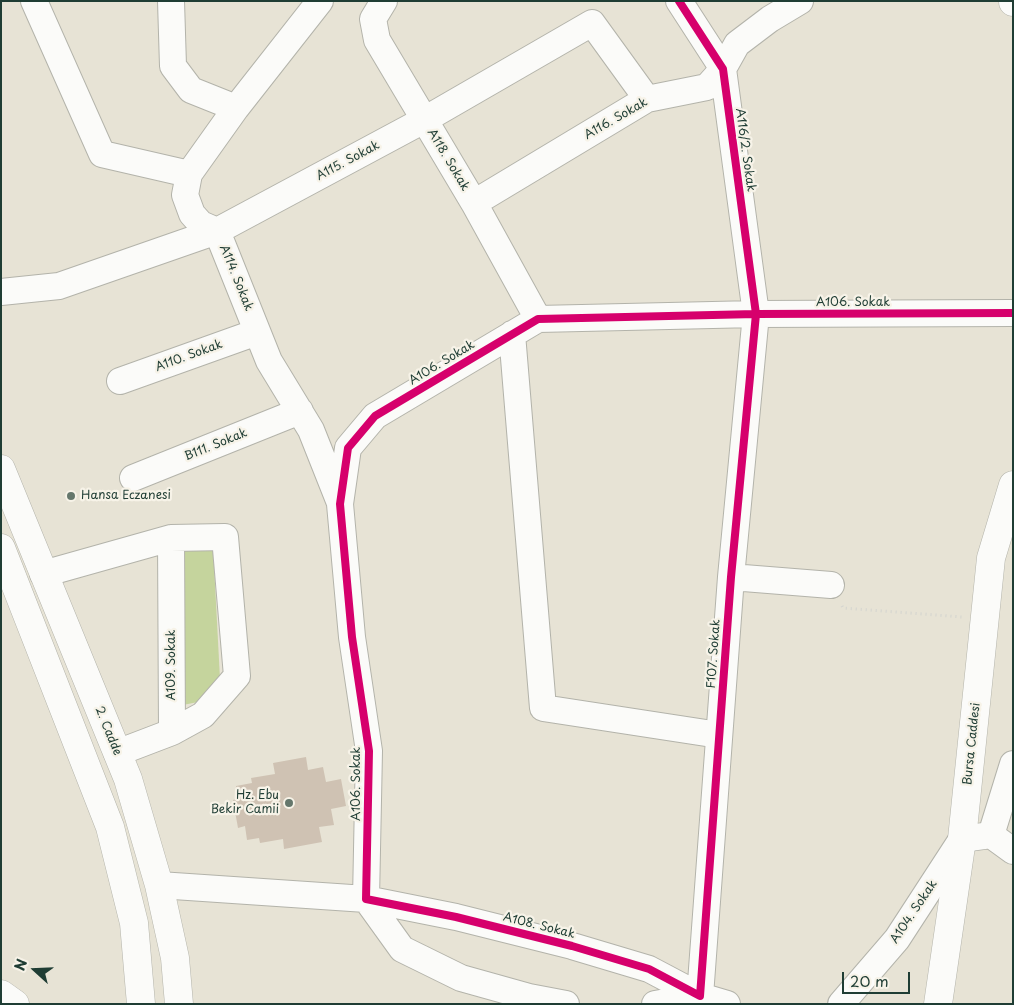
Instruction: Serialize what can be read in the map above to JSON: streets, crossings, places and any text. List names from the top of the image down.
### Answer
{
  "streets": {
    "main road": ["2. Cadde", "Bursa Caddesi"],
    "street": [
      "A116. Sokak",
      "A116/2. Sokak",
      "A118. Sokak",
      "A115. Sokak",
      "A114. Sokak",
      "A106. Sokak",
      "A110. Sokak",
      "B111. Sokak",
      "F107. Sokak",
      "A109. Sokak",
      "A104. Sokak",
      "A108. Sokak"
    ]
  },
  "crossings": [
    ["A116. Sokak", "A116/2. Sokak"],
    ["A116. Sokak", "A118. Sokak"],
    ["A116. Sokak", "A115. Sokak"],
    ["A116/2. Sokak", "A106. Sokak"],
    ["A116/2. Sokak", "F107. Sokak"],
    ["A118. Sokak", "A115. Sokak"],
    ["A118. Sokak", "A106. Sokak"],
    ["A115. Sokak", "A114. Sokak"],
    ["A114. Sokak", "A106. Sokak"],
    ["A114. Sokak", "A110. Sokak"],
    ["A114. Sokak", "B111. Sokak"],
    ["A106. Sokak", "F107. Sokak"],
    ["A106. Sokak", "A108. Sokak"],
    ["F107. Sokak", "A108. Sokak"],
    ["2. Cadde", "A108. Sokak"],
    ["Bursa Caddesi", "A104. Sokak"]
  ],
  "places": ["Hansa Eczanesi", "Hz. Ebu Bekir Camii"],
  "scale_bar": "20 m",
  "north": "left"
}
